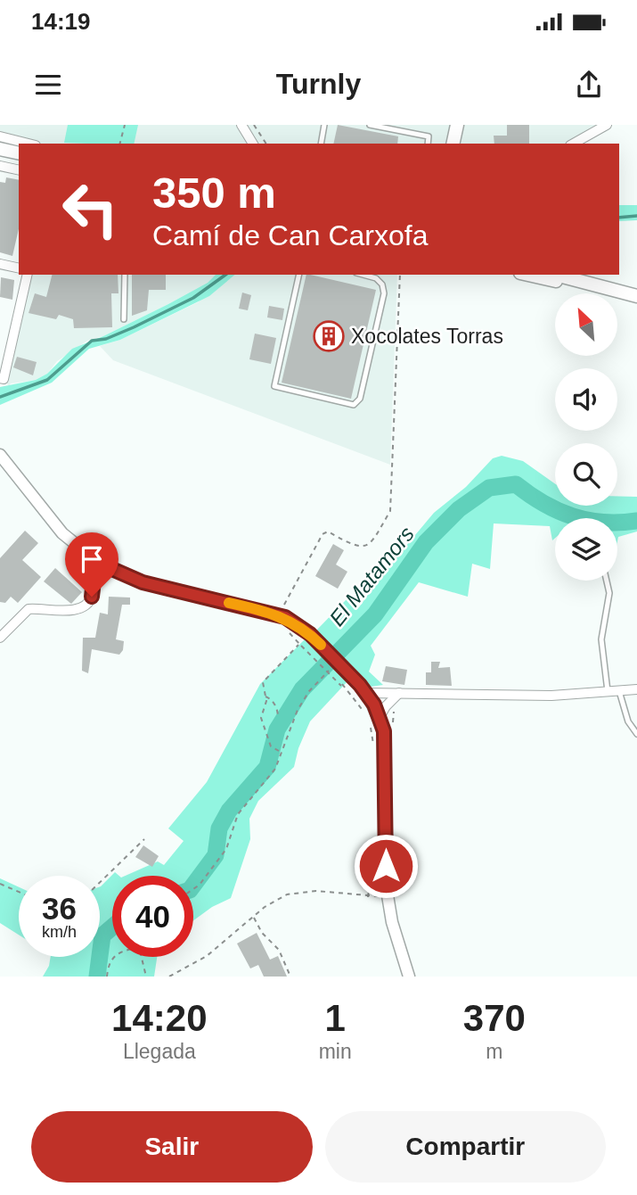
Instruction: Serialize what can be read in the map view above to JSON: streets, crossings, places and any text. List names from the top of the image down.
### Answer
{
  "water": ["El Matamors"],
  "places": {
    "building": ["Xocolates Torras"]
  },
  "north": "top left",
  "page": {
    "status": "14:19",
    "header": "Turnly",
    "turn": ["350 m", "Camí de Can Carxofa"],
    "speed": "36 km/h",
    "limit": "40",
    "eta": [
      "14:20",
      "Llegada",
      "1",
      "min",
      "370",
      "m"
    ],
    "buttons": ["Salir", "Compartir"]
  }
}
